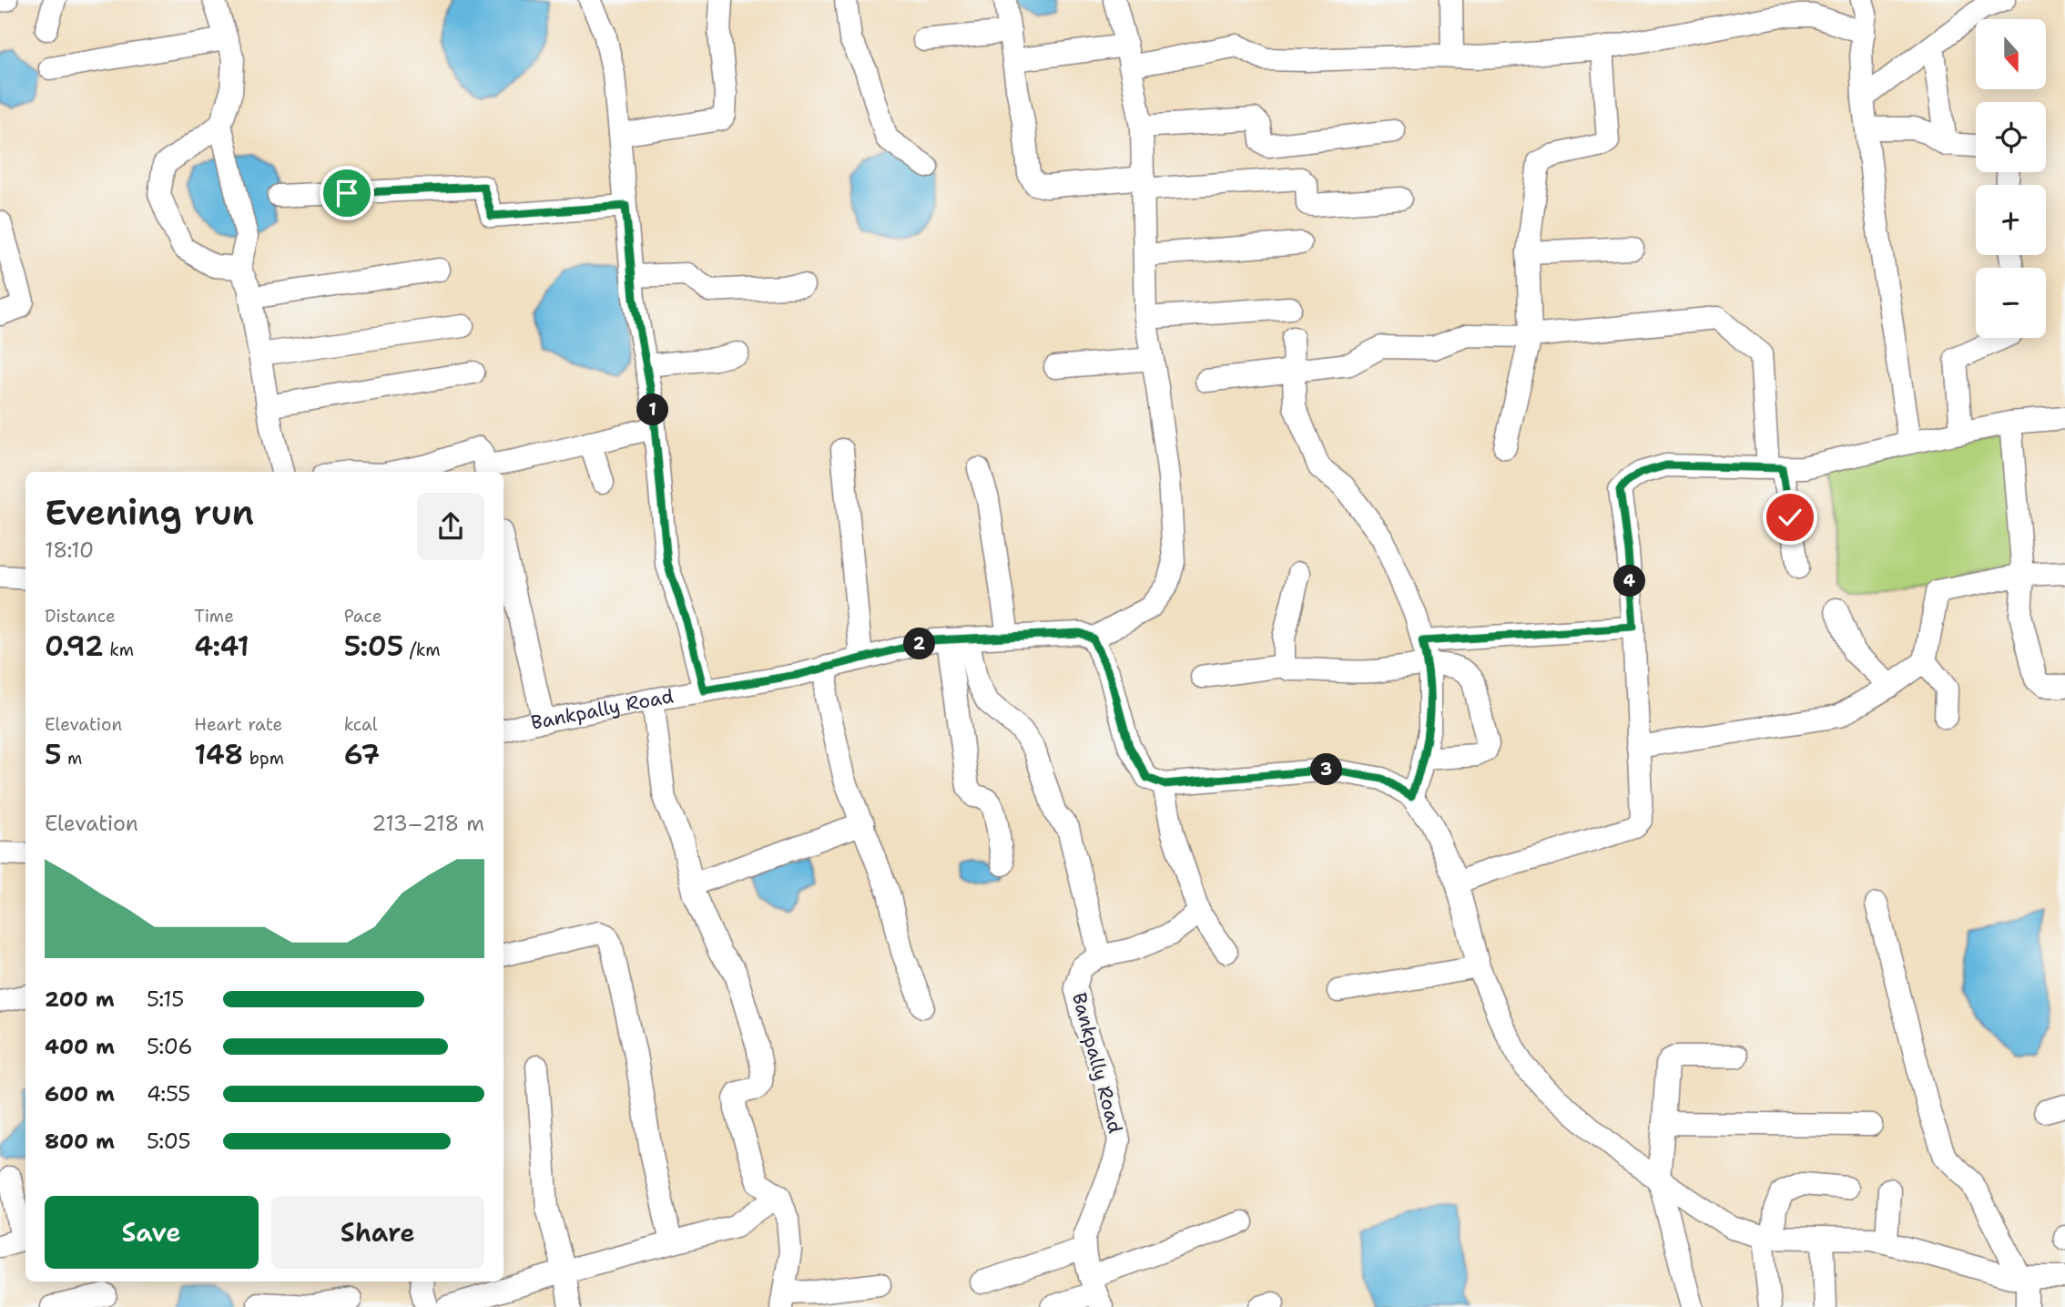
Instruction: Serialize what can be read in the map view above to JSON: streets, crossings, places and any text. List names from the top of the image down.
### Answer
{
  "streets": {
    "street": ["Bankpally Road"]
  },
  "north": "bottom",
  "page": {
    "map_buttons": ["+", "−"],
    "pins": [
      "1",
      "4",
      "2",
      "3"
    ],
    "heading": ["Evening run", "18:10"],
    "stats": [
      ["Distance", "0.92 km"],
      ["Time", "4:41"],
      ["Pace", "5:05 /km"],
      ["Elevation", "5 m"],
      ["Heart rate", "148 bpm"],
      ["kcal", "67"]
    ],
    "chart": ["Elevation", "213–218 m"],
    "list": [
      {
        "name": "200 m",
        "note": "5:15"
      },
      {
        "name": "400 m",
        "note": "5:06"
      },
      {
        "name": "600 m",
        "note": "4:55"
      },
      {
        "name": "800 m",
        "note": "5:05"
      }
    ],
    "buttons": ["Save", "Share"]
  }
}
